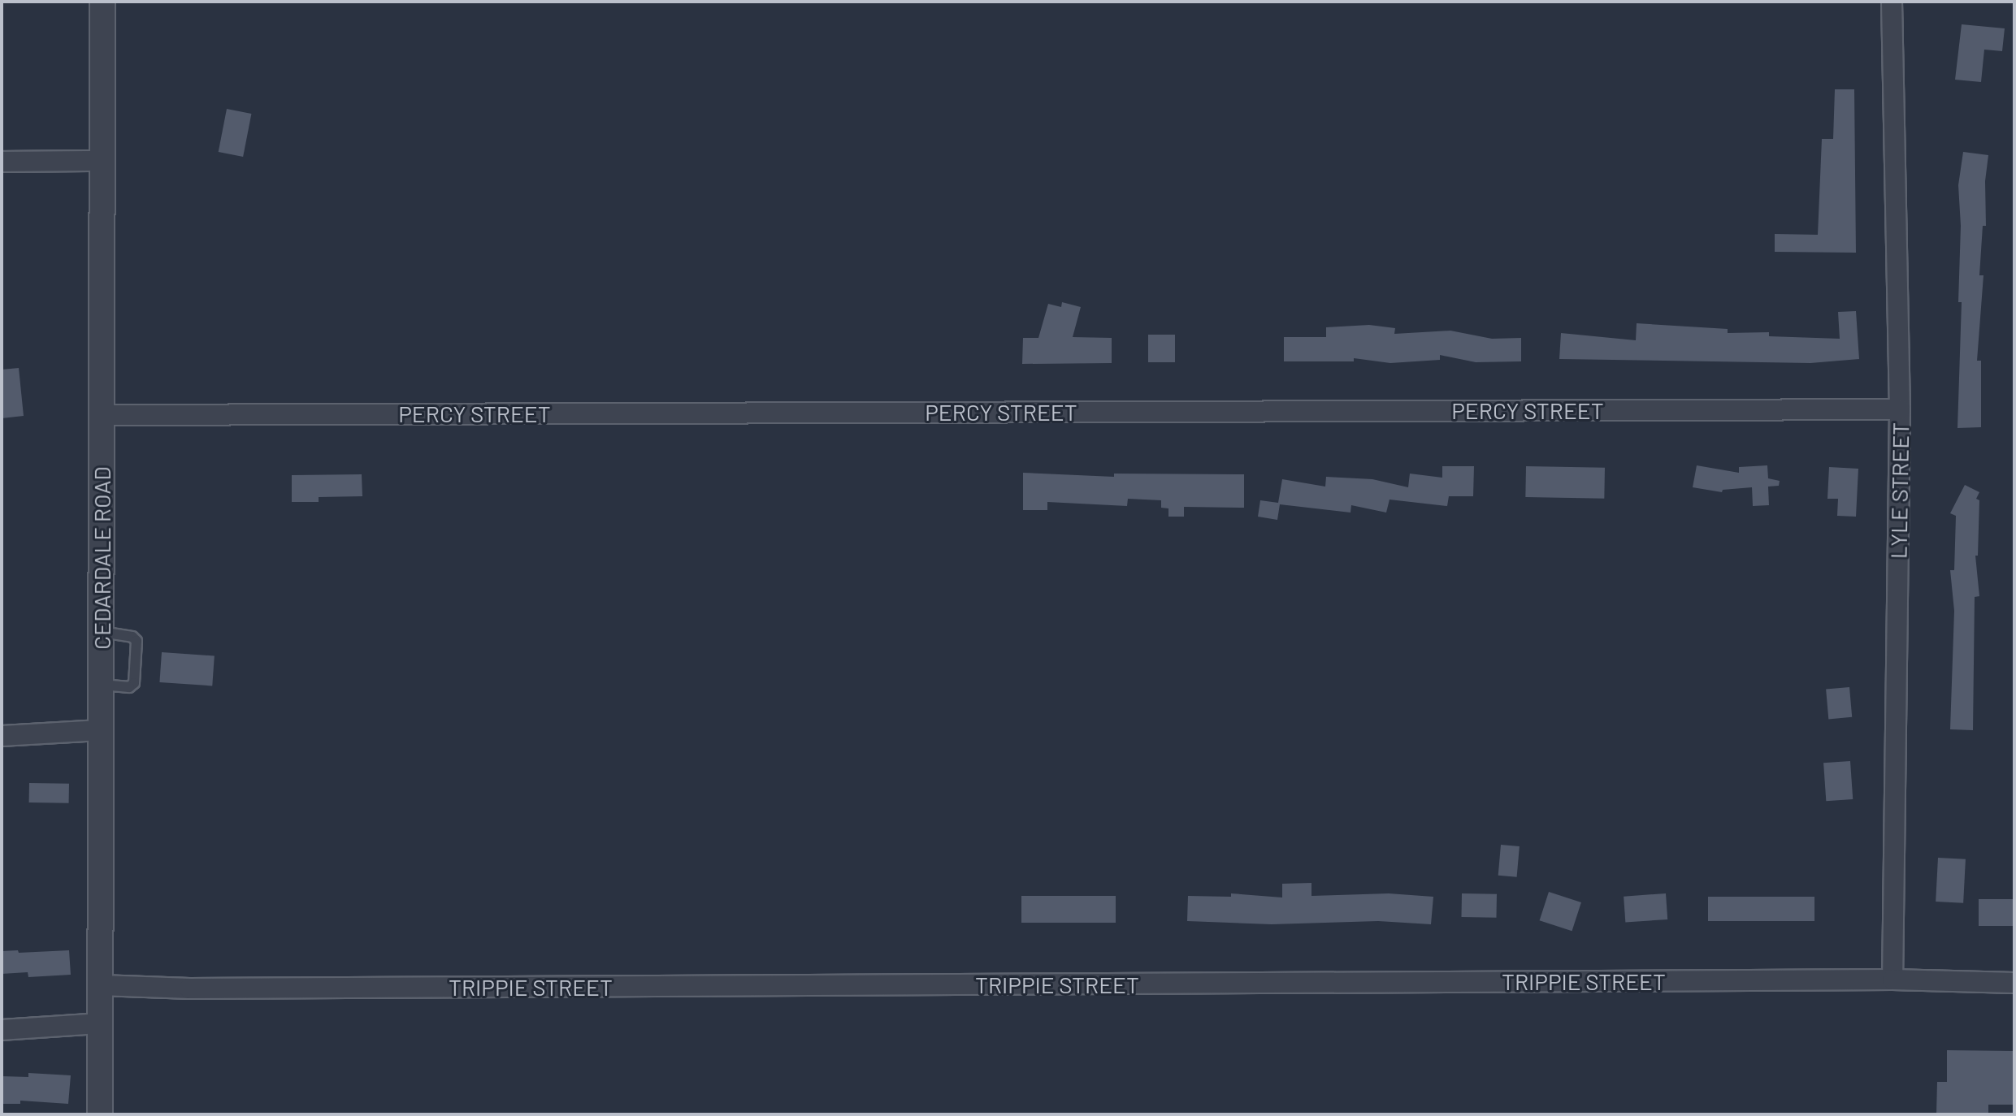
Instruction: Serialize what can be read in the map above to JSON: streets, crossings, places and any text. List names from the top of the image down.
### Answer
{
  "streets": {
    "street": [
      "PERCY STREET",
      "LYLE STREET",
      "CEDARDALE ROAD",
      "TRIPPIE STREET"
    ]
  },
  "crossings": [
    ["PERCY STREET", "LYLE STREET"],
    ["PERCY STREET", "CEDARDALE ROAD"],
    ["LYLE STREET", "TRIPPIE STREET"],
    ["CEDARDALE ROAD", "TRIPPIE STREET"]
  ]
}
